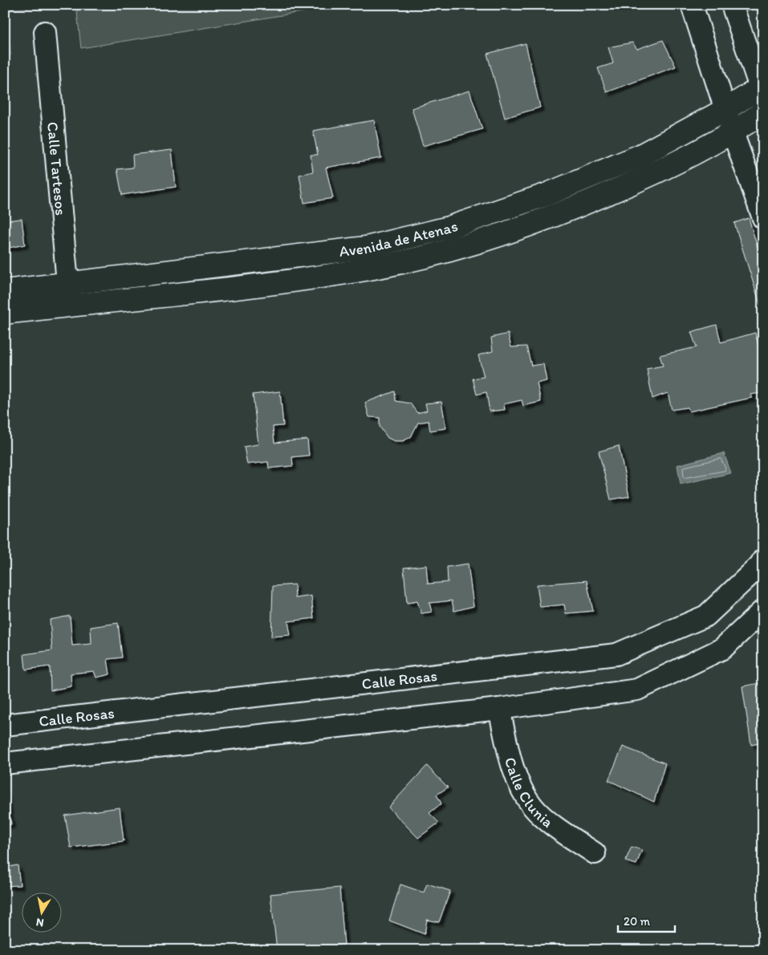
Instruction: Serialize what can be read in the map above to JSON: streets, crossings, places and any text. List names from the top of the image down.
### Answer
{
  "streets": {
    "main road": ["Avenida de Atenas"],
    "street": ["Calle Tartesos", "Calle Rosas", "Calle Clunia"]
  },
  "crossings": [
    ["Calle Tartesos", "Avenida de Atenas"]
  ],
  "scale_bar": "20 m",
  "north": "bottom"
}
